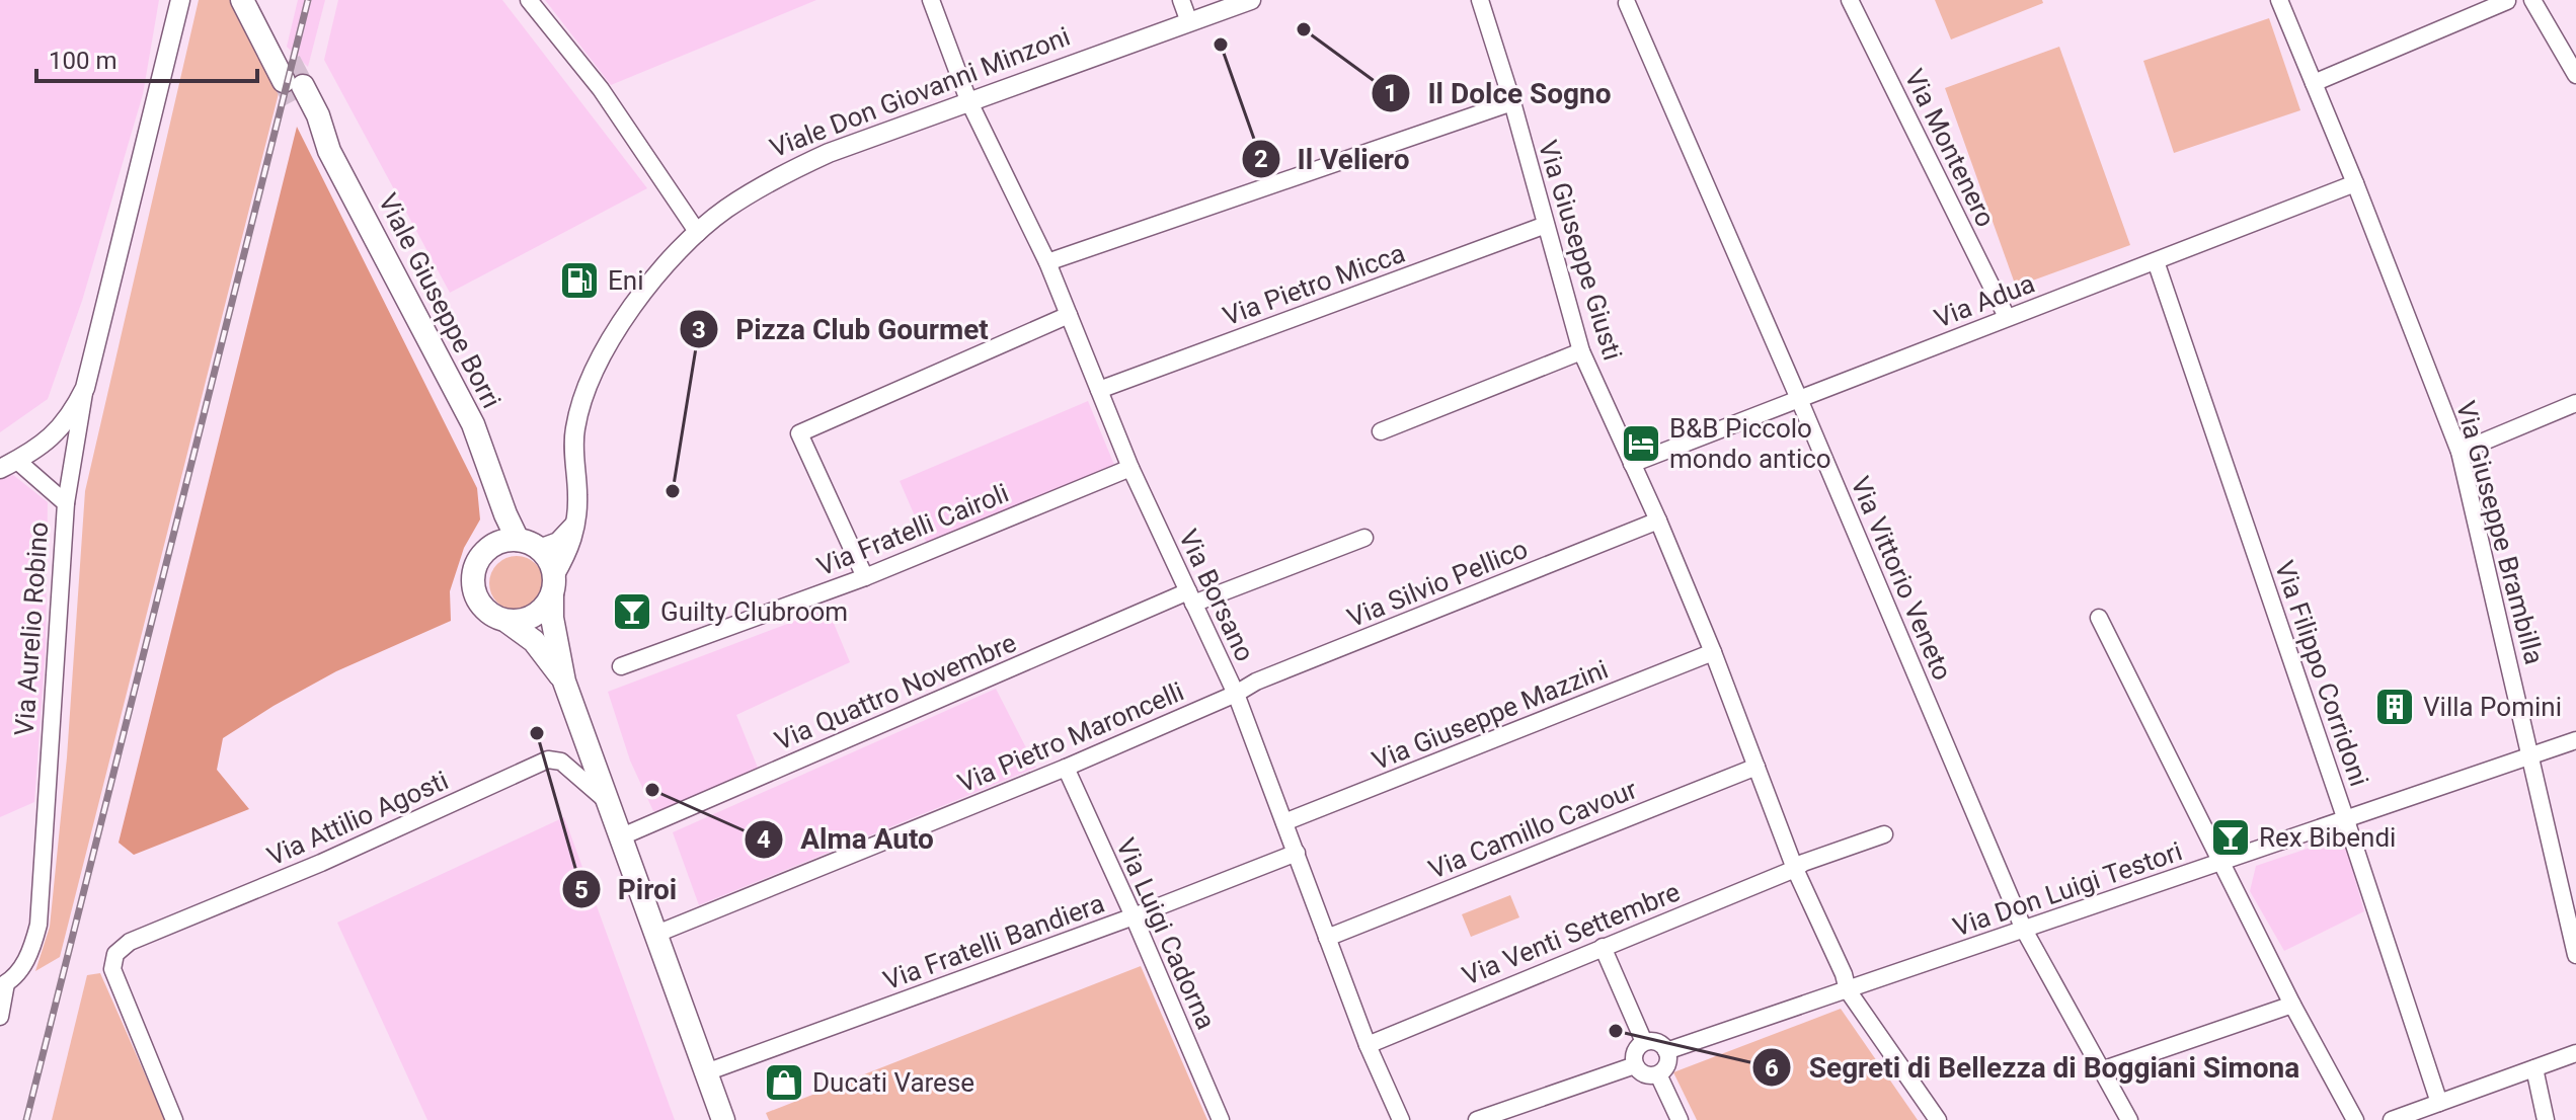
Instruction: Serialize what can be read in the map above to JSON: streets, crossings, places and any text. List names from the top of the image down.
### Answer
{
  "streets": {
    "main road": ["Viale Giuseppe Borri"],
    "street": [
      "Viale Don Giovanni Minzoni",
      "Via Montenero",
      "Via Giuseppe Giusti",
      "Via Pietro Micca",
      "Via Adua",
      "Via Fratelli Cairoli",
      "Via Giuseppe Brambilla",
      "Via Vittorio Veneto",
      "Via Silvio Pellico",
      "Via Borsano",
      "Via Aurelio Robino",
      "Via Filippo Corridoni",
      "Via Quattro Novembre",
      "Via Giuseppe Mazzini",
      "Via Pietro Maroncelli",
      "Via Attilio Agosti",
      "Via Camillo Cavour",
      "Via Don Luigi Testori",
      "Via Luigi Cadorna",
      "Via Venti Settembre",
      "Via Fratelli Bandiera"
    ]
  },
  "crossings": [
    ["Viale Don Giovanni Minzoni", "Viale Giuseppe Borri"],
    ["Viale Don Giovanni Minzoni", "Via Borsano"],
    ["Via Montenero", "Via Adua"],
    ["Via Giuseppe Giusti", "Via Pietro Micca"],
    ["Via Giuseppe Giusti", "Via Adua"],
    ["Via Giuseppe Giusti", "Via Silvio Pellico"],
    ["Via Giuseppe Giusti", "Via Giuseppe Mazzini"],
    ["Via Giuseppe Giusti", "Via Camillo Cavour"],
    ["Via Giuseppe Giusti", "Via Don Luigi Testori"],
    ["Via Giuseppe Giusti", "Via Venti Settembre"],
    ["Via Pietro Micca", "Via Borsano"],
    ["Via Adua", "Via Giuseppe Brambilla"],
    ["Via Adua", "Via Vittorio Veneto"],
    ["Via Adua", "Via Filippo Corridoni"],
    ["Via Fratelli Cairoli", "Via Borsano"],
    ["Via Giuseppe Brambilla", "Via Don Luigi Testori"],
    ["Via Vittorio Veneto", "Via Don Luigi Testori"],
    ["Via Silvio Pellico", "Via Borsano"],
    ["Via Silvio Pellico", "Via Pietro Maroncelli"],
    ["Via Borsano", "Via Quattro Novembre"],
    ["Via Borsano", "Via Giuseppe Mazzini"],
    ["Via Borsano", "Via Pietro Maroncelli"],
    ["Via Borsano", "Via Camillo Cavour"],
    ["Via Borsano", "Via Venti Settembre"],
    ["Via Borsano", "Via Fratelli Bandiera"],
    ["Via Filippo Corridoni", "Via Don Luigi Testori"],
    ["Via Pietro Maroncelli", "Via Luigi Cadorna"],
    ["Via Luigi Cadorna", "Via Fratelli Bandiera"]
  ],
  "places": {
    "other": [
      "Il Dolce Sogno",
      "Il Veliero",
      "Pizza Club Gourmet",
      "Piroi",
      "Alma Auto",
      "Segreti di Bellezza di Boggiani Simona"
    ],
    "fuel station": ["Eni"],
    "hotel": ["B&B Piccolo mondo antico"],
    "bar": ["Guilty Clubroom", "Rex Bibendi"],
    "building": ["Villa Pomini"],
    "shop": ["Ducati Varese"]
  },
  "scale_bar": "100 m"
}
